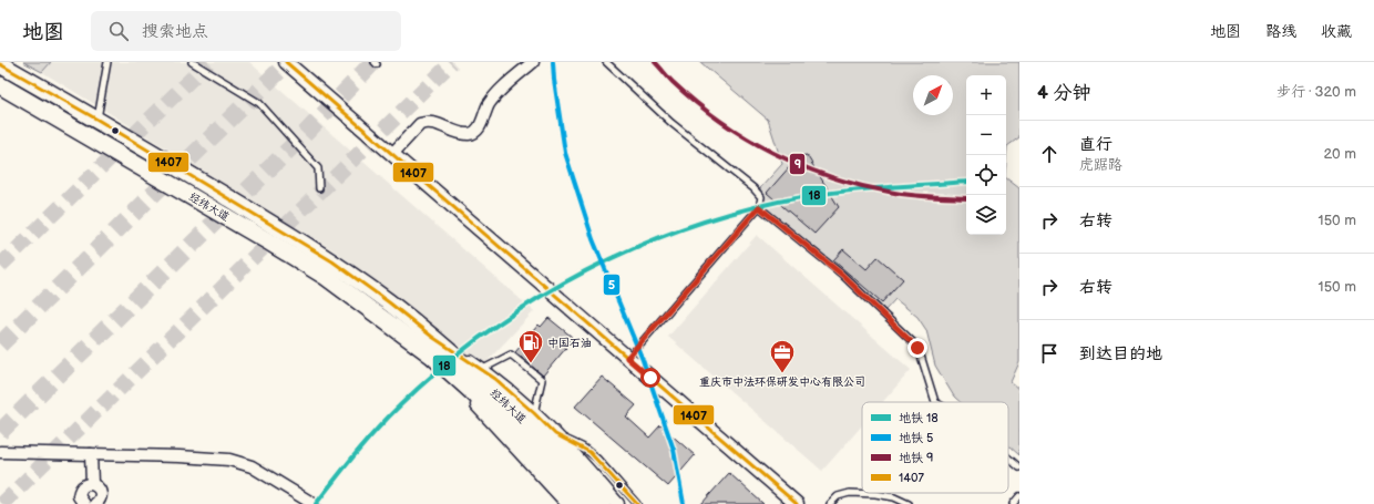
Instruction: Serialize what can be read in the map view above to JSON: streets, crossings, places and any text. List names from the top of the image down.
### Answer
{
  "streets": {
    "main road": ["经纬大道"]
  },
  "places": {
    "fuel station": ["中国石油"],
    "office": ["重庆市中法环保研发中心有限公司"]
  },
  "lines": [
    "metro line 5",
    "metro line 9",
    "transit line 1407",
    "metro line 18"
  ],
  "legend": [
    "地铁 18",
    "地铁 5",
    "地铁 9",
    "1407"
  ],
  "north": "top right",
  "page": {
    "header": "地图",
    "search": "搜索地点",
    "nav": ["地图", "路线", "收藏"],
    "heading": ["4 分钟", "步行 · 320 m"],
    "map_buttons": ["+", "−"],
    "list": [
      ["直行", "虎踞路", "20 m"],
      ["右转", "150 m"],
      ["右转", "150 m"],
      "到达目的地"
    ]
  }
}
